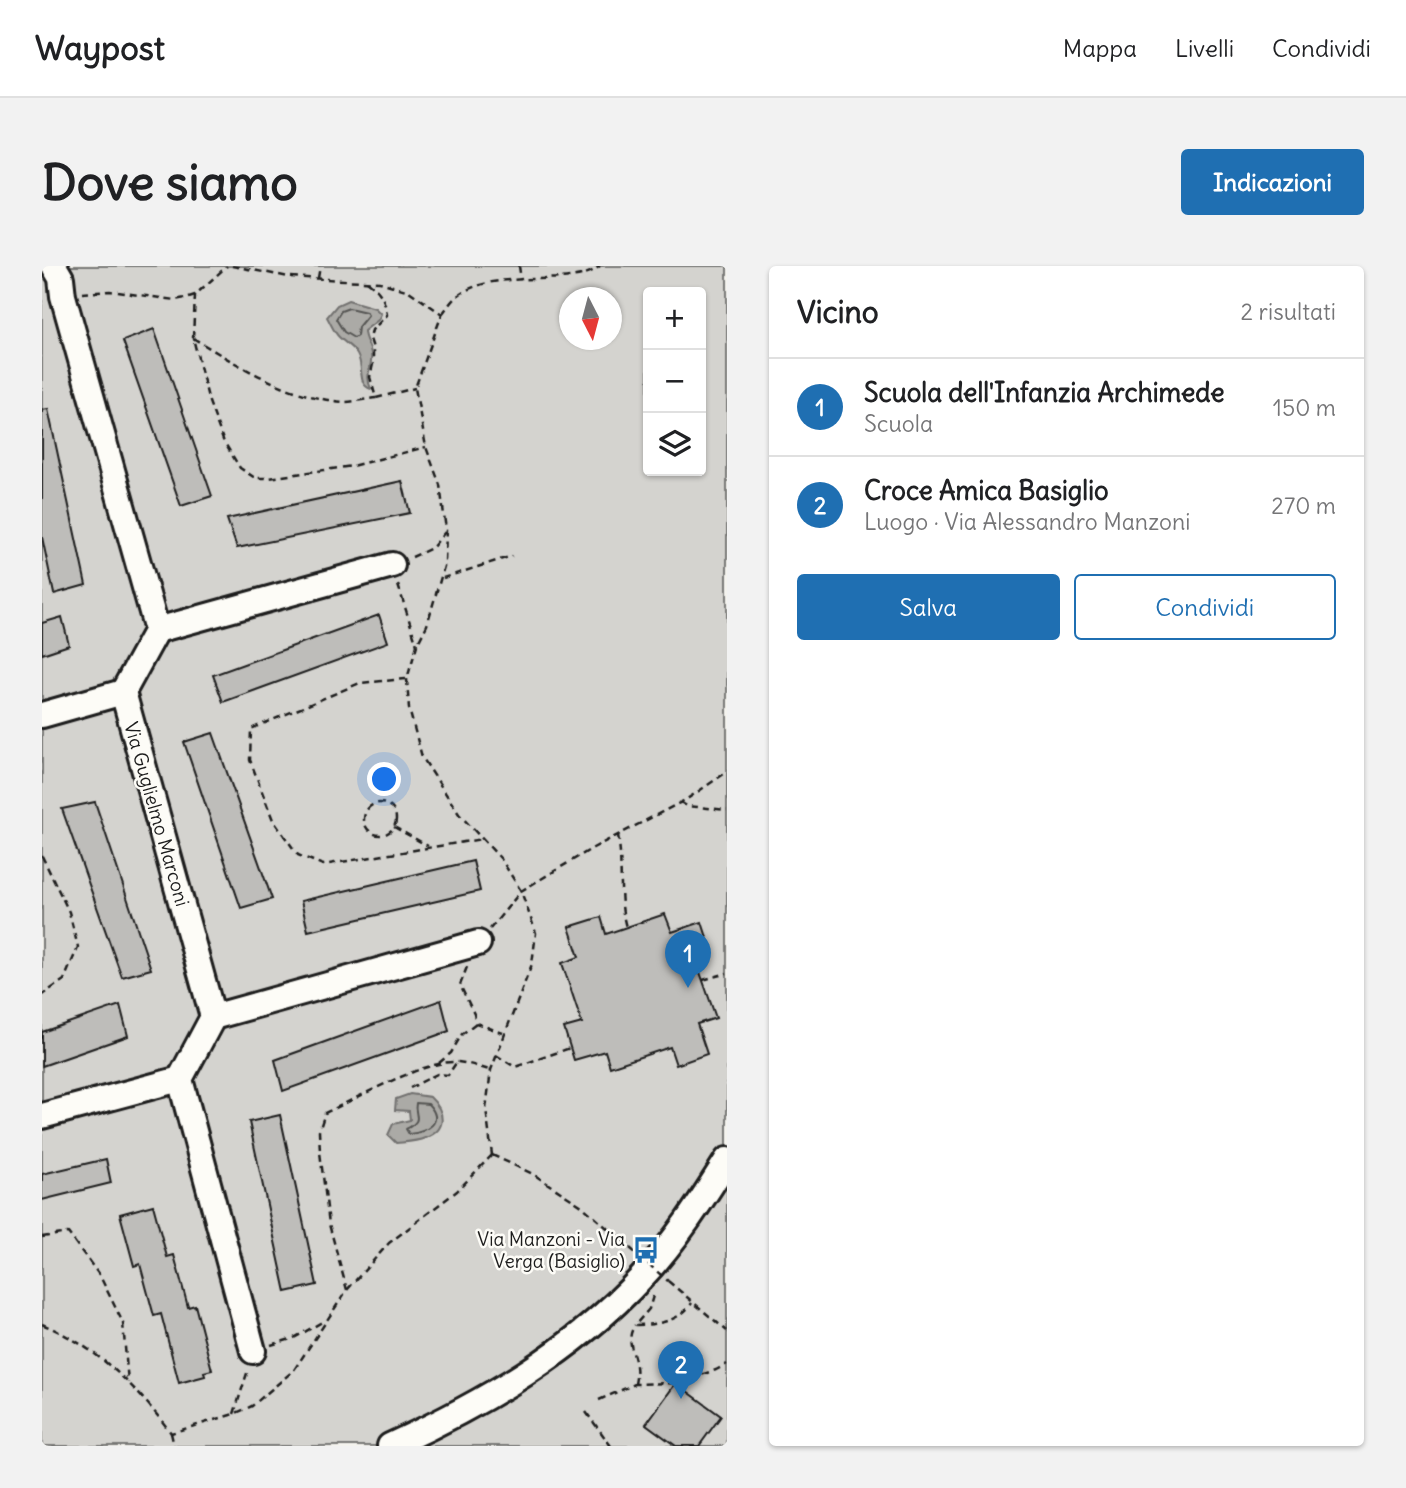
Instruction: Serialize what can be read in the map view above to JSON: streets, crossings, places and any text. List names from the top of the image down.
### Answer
{
  "streets": {
    "street": ["Via Guglielmo Marconi"]
  },
  "places": {
    "bus stop": ["Via Manzoni - Via Verga (Basiglio)"]
  },
  "north": "bottom",
  "page": {
    "header": "Waypost",
    "nav": ["Mappa", "Livelli", "Condividi"],
    "buttons": [
      "Indicazioni",
      ["Salva", "Condividi"]
    ],
    "title": "Dove siamo",
    "heading": ["Vicino", "2 risultati"],
    "map_buttons": ["+", "−"],
    "list": [
      {
        "mark": "1",
        "name": "Scuola dell'Infanzia Archimede",
        "note": "Scuola",
        "value": "150 m"
      },
      {
        "mark": "2",
        "name": "Croce Amica Basiglio",
        "note": "Luogo · Via Alessandro Manzoni",
        "value": "270 m"
      }
    ],
    "pins": ["1", "2"]
  }
}
